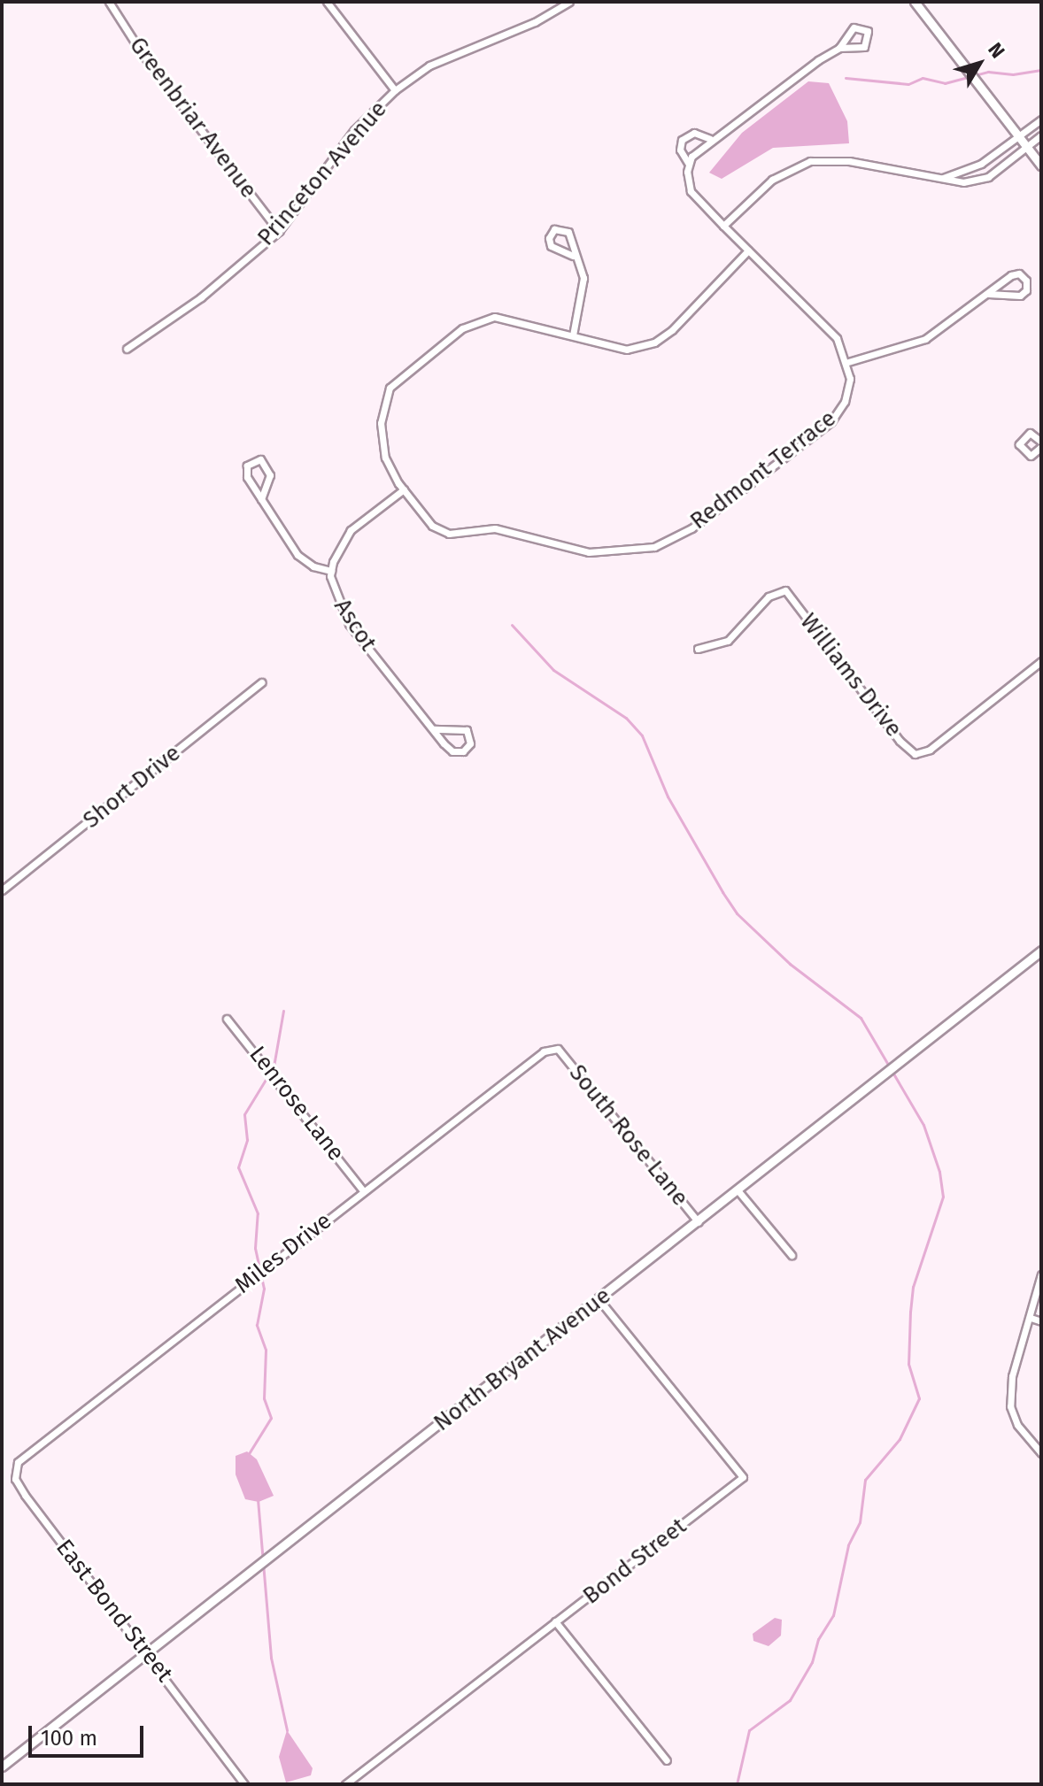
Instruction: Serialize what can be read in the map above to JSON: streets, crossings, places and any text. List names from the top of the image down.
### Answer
{
  "streets": {
    "street": [
      "Greenbriar Avenue",
      "Princeton Avenue",
      "Redmont Terrace",
      "Ascot",
      "Williams Drive",
      "Short Drive",
      "Lenrose Lane",
      "South Rose Lane",
      "Miles Drive",
      "North Bryant Avenue",
      "Bond Street",
      "East Bond Street"
    ]
  },
  "crossings": [
    ["Greenbriar Avenue", "Princeton Avenue"],
    ["Redmont Terrace", "Ascot"],
    ["Lenrose Lane", "Miles Drive"],
    ["South Rose Lane", "Miles Drive"],
    ["South Rose Lane", "North Bryant Avenue"],
    ["Miles Drive", "East Bond Street"],
    ["North Bryant Avenue", "Bond Street"],
    ["North Bryant Avenue", "East Bond Street"]
  ],
  "scale_bar": "100 m",
  "north": "top right"
}
